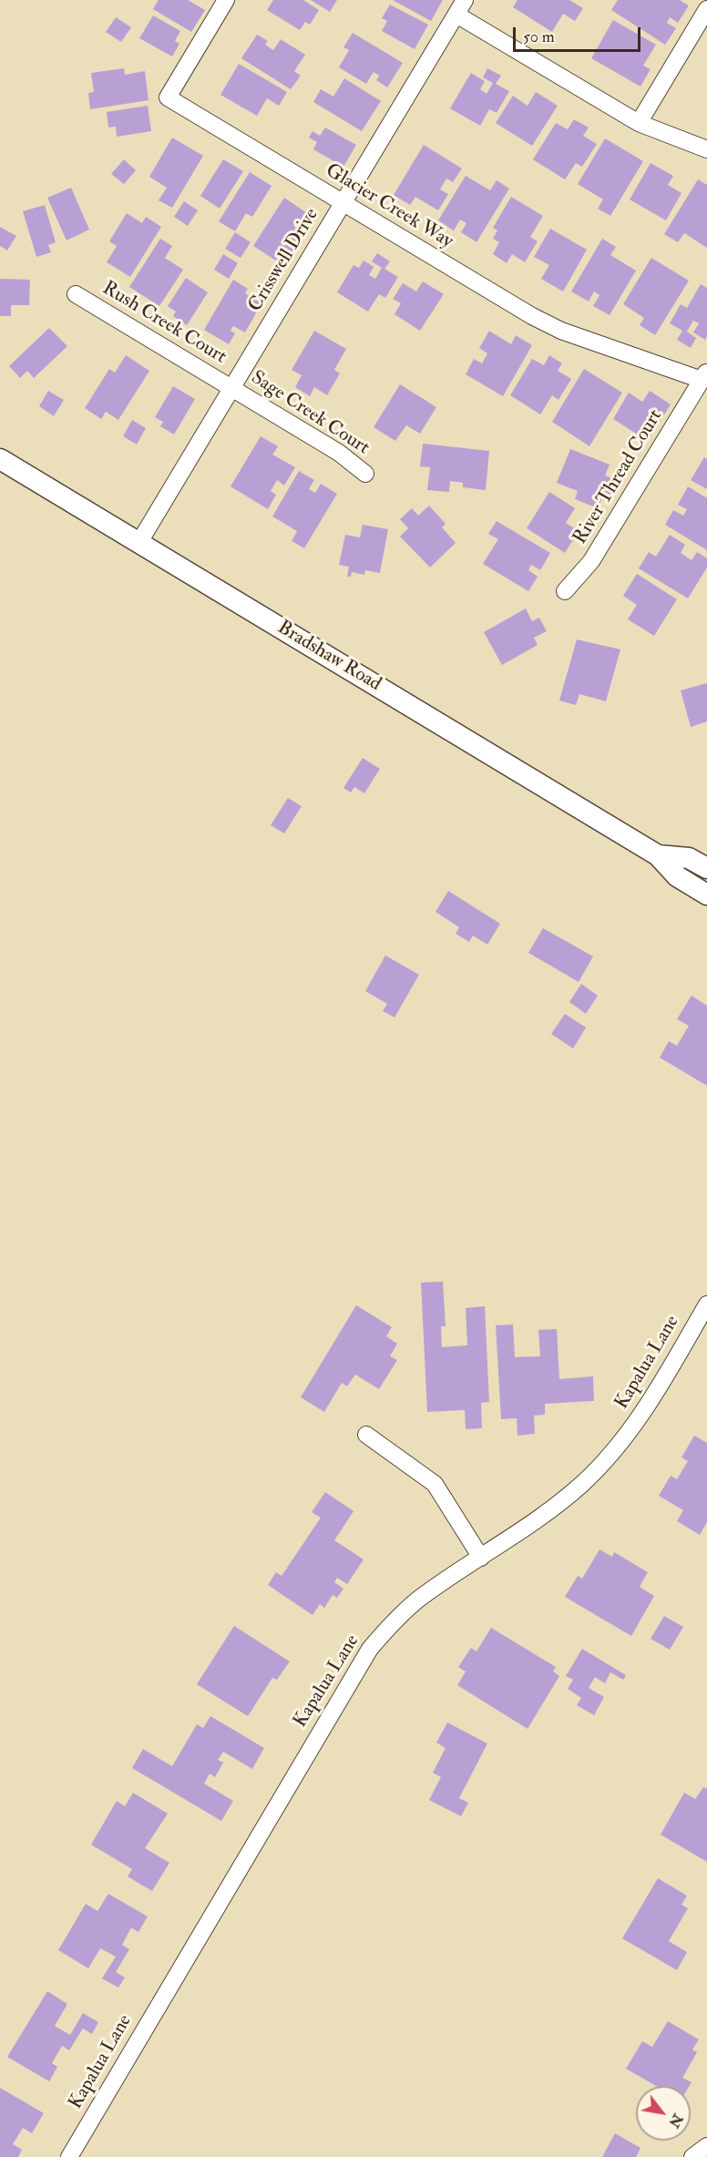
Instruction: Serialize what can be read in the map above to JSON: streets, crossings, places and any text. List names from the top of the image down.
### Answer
{
  "streets": {
    "main road": ["Bradshaw Road"],
    "street": [
      "Glacier Creek Way",
      "Crisswell Drive",
      "Rush Creek Court",
      "Sage Creek Court",
      "River Thread Court",
      "Kapalua Lane"
    ]
  },
  "crossings": [
    ["Glacier Creek Way", "Crisswell Drive"],
    ["Glacier Creek Way", "River Thread Court"],
    ["Crisswell Drive", "Rush Creek Court"],
    ["Crisswell Drive", "Sage Creek Court"],
    ["Crisswell Drive", "Bradshaw Road"],
    ["Rush Creek Court", "Sage Creek Court"]
  ],
  "scale_bar": "50 m",
  "north": "bottom right"
}
